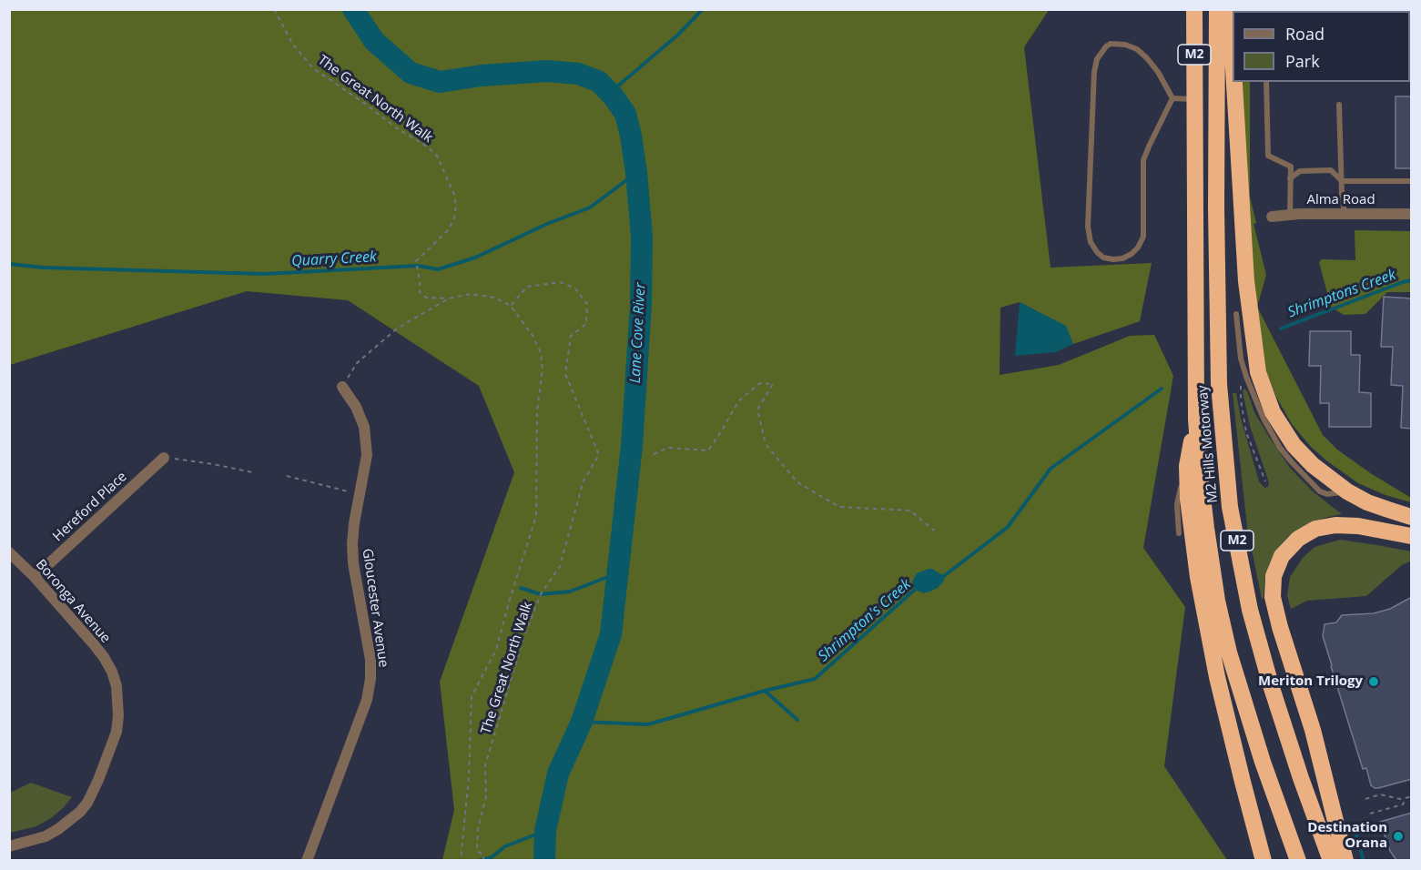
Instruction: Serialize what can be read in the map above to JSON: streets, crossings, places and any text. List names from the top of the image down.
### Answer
{
  "streets": {
    "highway": ["M2", "M2 Hills Motorway"],
    "street": [
      "Alma Road",
      "Hereford Place",
      "Boronga Avenue",
      "Gloucester Avenue"
    ],
    "path": ["The Great North Walk"]
  },
  "crossings": [
    ["M2", "M2 Hills Motorway"],
    ["Hereford Place", "Boronga Avenue"]
  ],
  "water": [
    "Quarry Creek",
    "Shrimptons Creek",
    "Lane Cove River",
    "Shrimpton's Creek"
  ],
  "places": ["Meriton Trilogy", "Destination Orana"],
  "legend": ["Road", "Park"]
}
